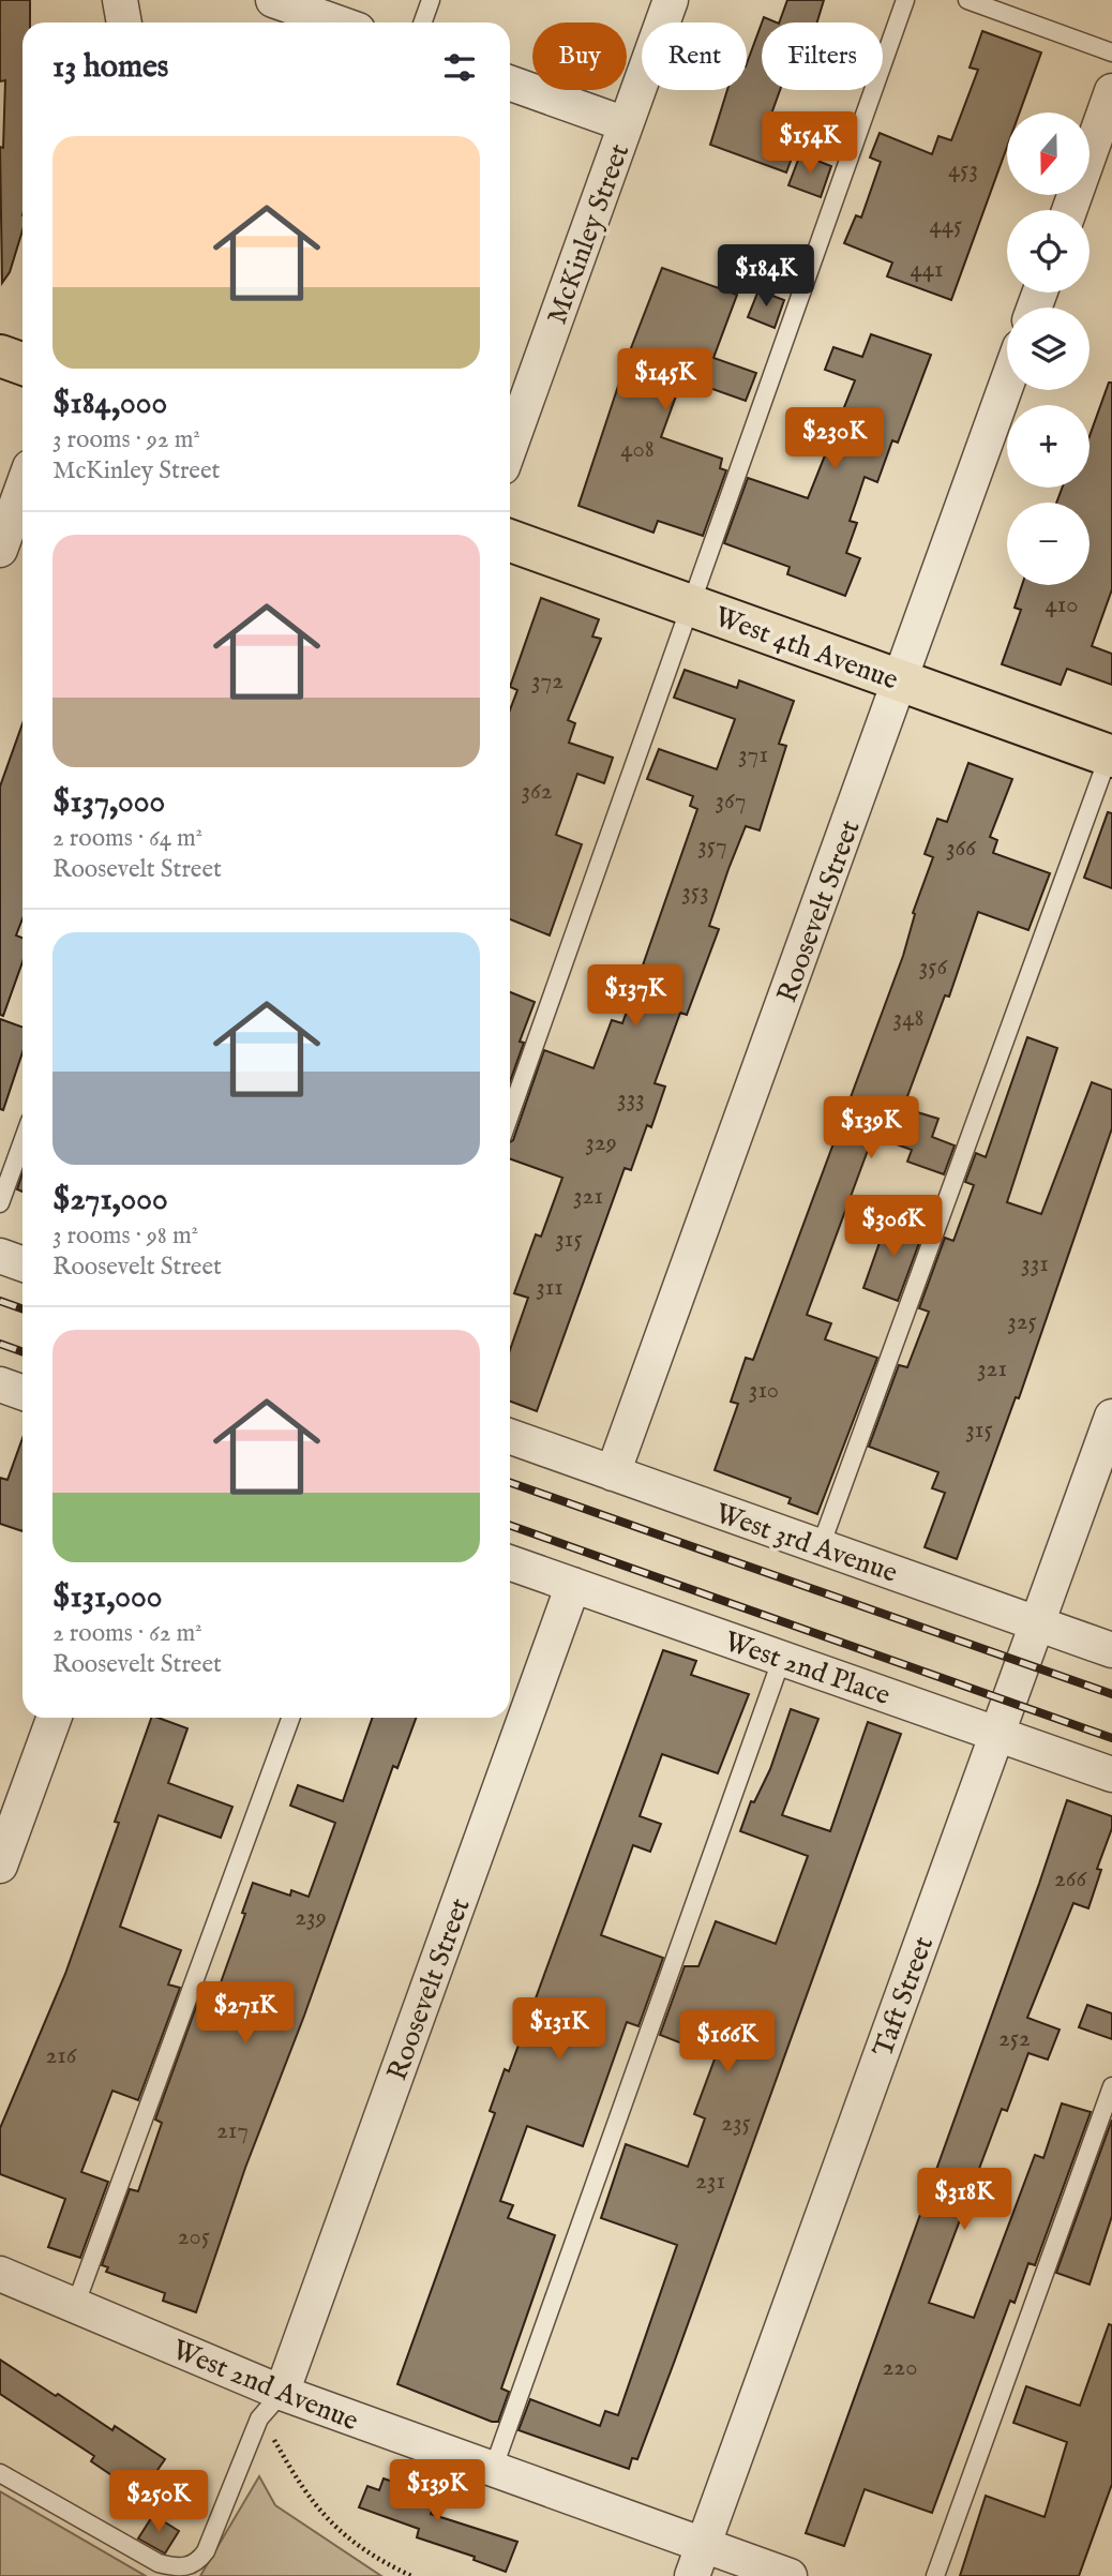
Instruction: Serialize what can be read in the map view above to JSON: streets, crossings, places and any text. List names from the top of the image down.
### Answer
{
  "streets": {
    "main road": ["West 4th Avenue"],
    "street": [
      "McKinley Street",
      "Roosevelt Street",
      "West 3rd Avenue",
      "West 2nd Place",
      "Taft Street",
      "West 2nd Avenue"
    ]
  },
  "crossings": [
    ["West 4th Avenue", "Roosevelt Street"],
    ["Roosevelt Street", "West 3rd Avenue"],
    ["Roosevelt Street", "West 2nd Place"],
    ["Roosevelt Street", "West 2nd Avenue"],
    ["West 3rd Avenue", "Taft Street"],
    ["West 2nd Place", "Taft Street"],
    ["Taft Street", "West 2nd Avenue"]
  ],
  "house_numbers": [
    "453",
    "445",
    "441",
    "408",
    "410",
    "372",
    "371",
    "362",
    "367",
    "357",
    "366",
    "353",
    "356",
    "348",
    "333",
    "329",
    "321",
    "315",
    "331",
    "311",
    "325",
    "321",
    "310",
    "315",
    "266",
    "239",
    "252",
    "216",
    "235",
    "217",
    "231",
    "205",
    "220"
  ],
  "north": "bottom",
  "page": {
    "chip": ["Buy", "Rent", "Filters"],
    "heading": "13 homes",
    "price": [
      "$154K",
      "$184K",
      "$145K",
      "$230K",
      "$137K",
      "$139K",
      "$306K",
      "$271K",
      "$131K",
      "$166K",
      "$318K",
      "$139K",
      "$250K"
    ],
    "map_buttons": ["+", "−"],
    "list": [
      {
        "name": "$184,000",
        "note": "3 rooms · 92 m² · McKinley Street"
      },
      {
        "name": "$137,000",
        "note": "2 rooms · 64 m² · Roosevelt Street"
      },
      {
        "name": "$271,000",
        "note": "3 rooms · 98 m² · Roosevelt Street"
      },
      {
        "name": "$131,000",
        "note": "2 rooms · 62 m² · Roosevelt Street"
      }
    ]
  }
}
